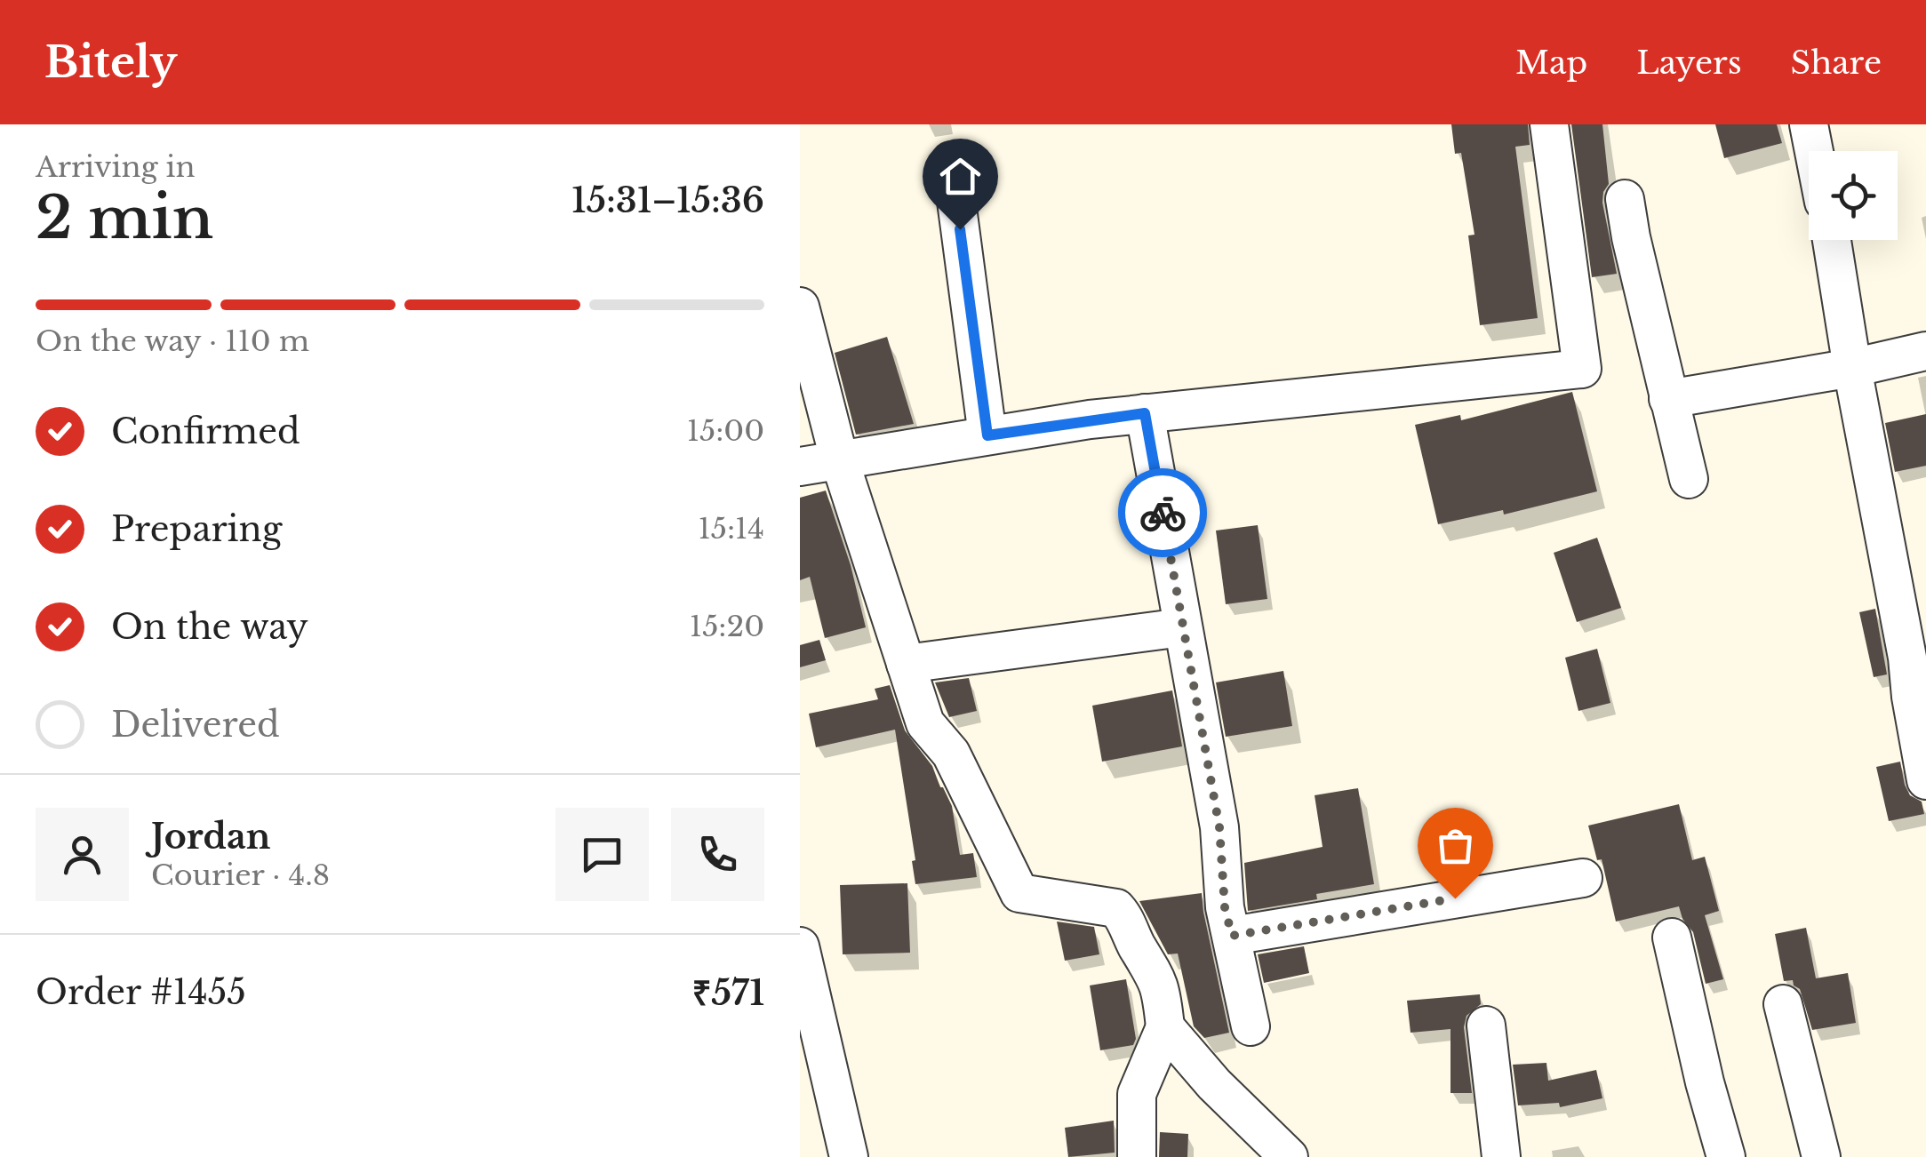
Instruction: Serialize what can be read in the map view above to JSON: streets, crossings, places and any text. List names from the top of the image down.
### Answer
{
  "page": {
    "header": "Bitely",
    "nav": ["Map", "Layers", "Share"],
    "heading": ["2 min", "Arriving in", "15:31–15:36"],
    "panel": [
      "Jordan",
      "Courier · 4.8",
      "Order #1455",
      "₹571"
    ],
    "bar": "On the way · 110 m",
    "list": [
      ["Confirmed", "15:00"],
      ["Preparing", "15:14"],
      ["On the way", "15:20"],
      "Delivered"
    ]
  }
}
